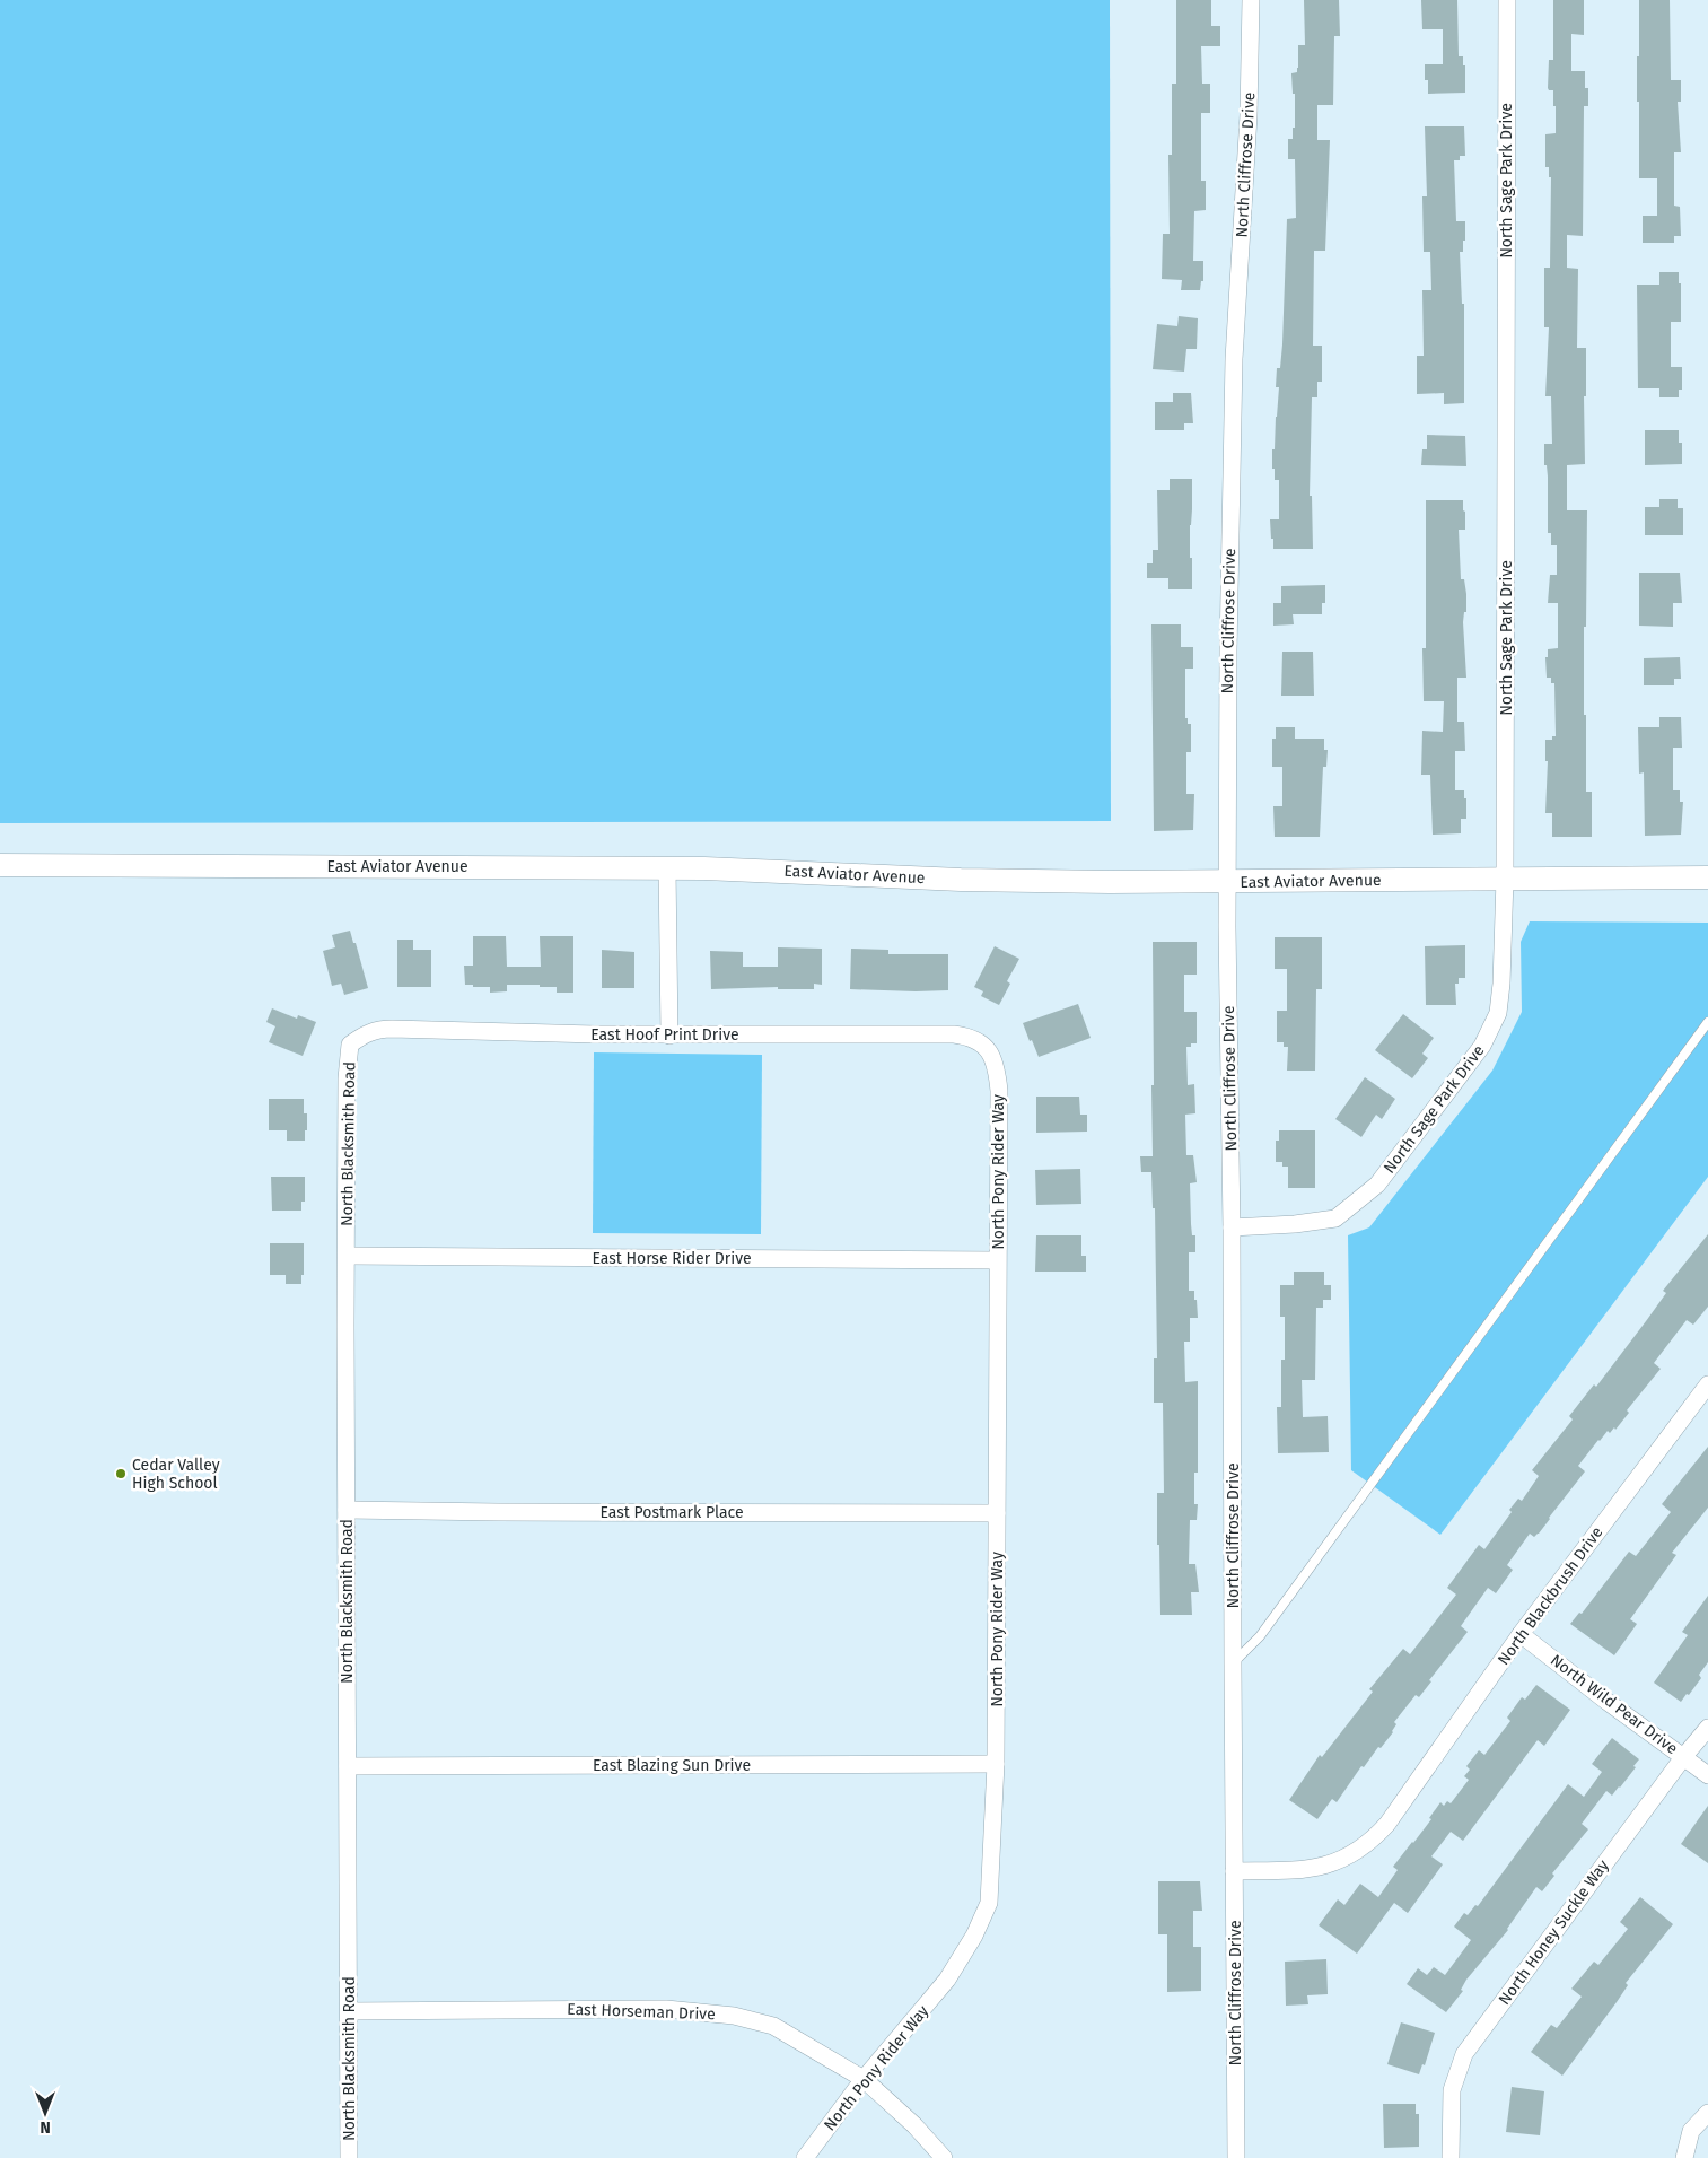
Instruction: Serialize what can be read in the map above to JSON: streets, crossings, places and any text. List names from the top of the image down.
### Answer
{
  "streets": {
    "street": [
      "North Cliffrose Drive",
      "North Sage Park Drive",
      "East Aviator Avenue",
      "East Hoof Print Drive",
      "North Blacksmith Road",
      "North Pony Rider Way",
      "East Horse Rider Drive",
      "East Postmark Place",
      "North Blackbrush Drive",
      "North Wild Pear Drive",
      "East Blazing Sun Drive",
      "North Honey Suckle Way",
      "East Horseman Drive"
    ]
  },
  "crossings": [
    ["North Cliffrose Drive", "North Sage Park Drive"],
    ["North Cliffrose Drive", "East Aviator Avenue"],
    ["North Cliffrose Drive", "North Blackbrush Drive"],
    ["North Sage Park Drive", "East Aviator Avenue"],
    ["East Hoof Print Drive", "North Blacksmith Road"],
    ["East Hoof Print Drive", "North Pony Rider Way"],
    ["North Blacksmith Road", "East Horse Rider Drive"],
    ["North Blacksmith Road", "East Postmark Place"],
    ["North Blacksmith Road", "East Blazing Sun Drive"],
    ["North Blacksmith Road", "East Horseman Drive"],
    ["North Pony Rider Way", "East Horse Rider Drive"],
    ["North Pony Rider Way", "East Postmark Place"],
    ["North Pony Rider Way", "East Blazing Sun Drive"],
    ["North Pony Rider Way", "East Horseman Drive"],
    ["North Blackbrush Drive", "North Wild Pear Drive"],
    ["North Wild Pear Drive", "North Honey Suckle Way"]
  ],
  "places": ["Cedar Valley High School"],
  "north": "bottom"
}
